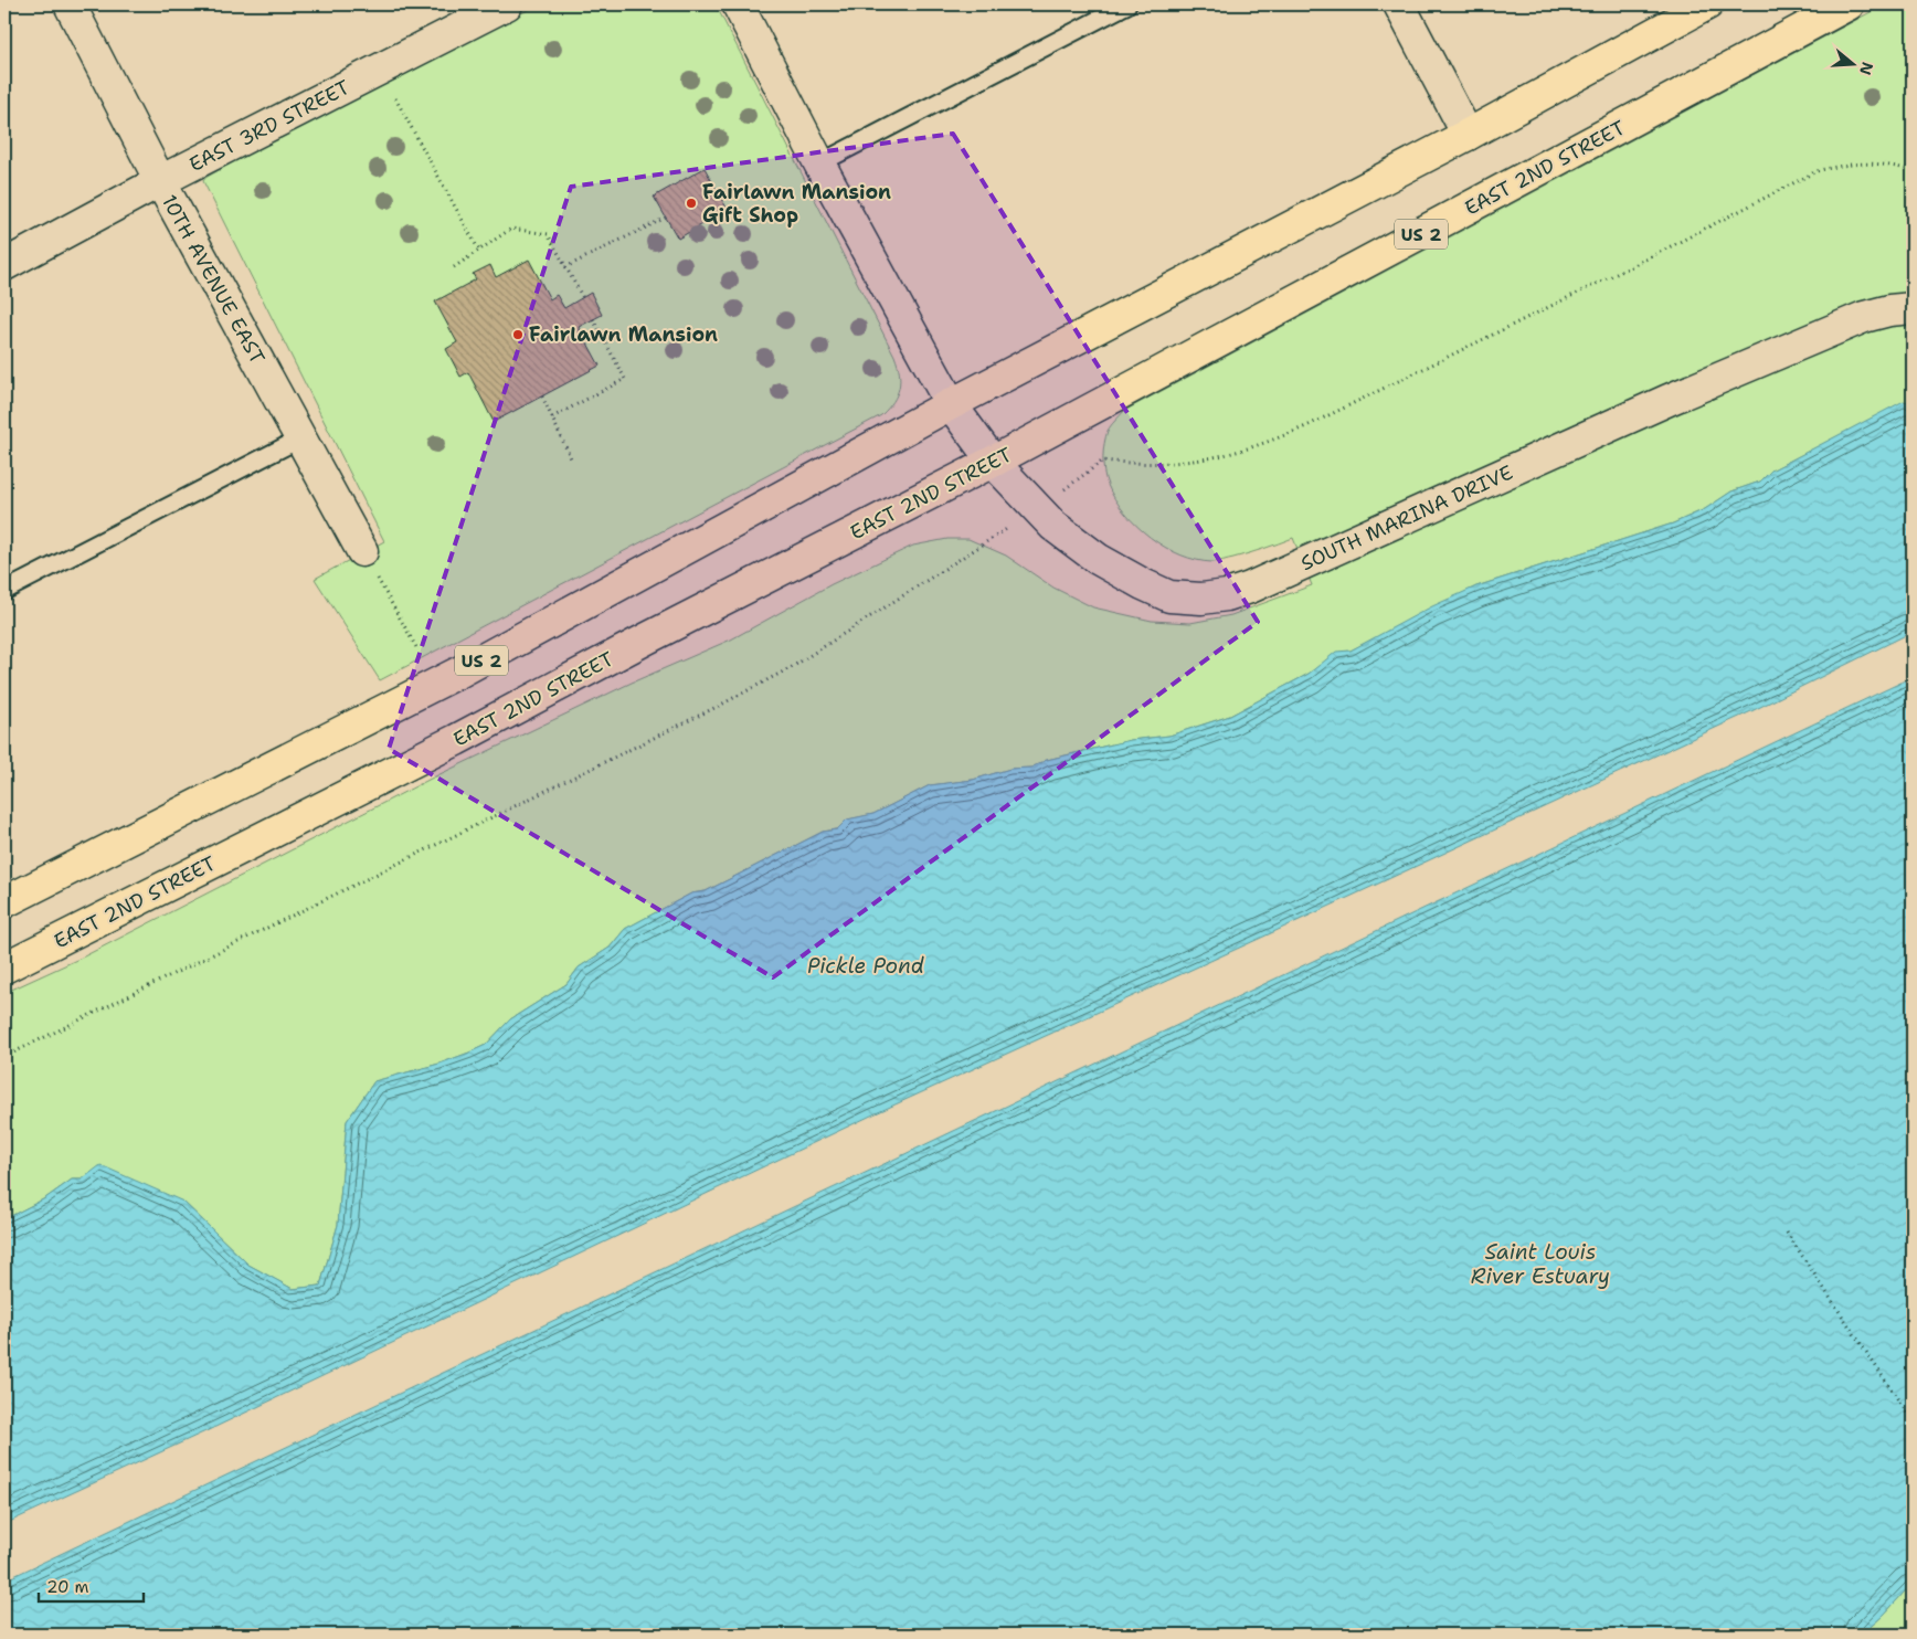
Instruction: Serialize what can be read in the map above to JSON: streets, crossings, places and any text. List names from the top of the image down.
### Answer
{
  "streets": {
    "highway": ["EAST 2ND STREET", "US 2"],
    "street": ["EAST 3RD STREET", "10TH AVENUE EAST", "SOUTH MARINA DRIVE"]
  },
  "crossings": [
    ["EAST 3RD STREET", "10TH AVENUE EAST"],
    ["EAST 2ND STREET", "SOUTH MARINA DRIVE"],
    ["US 2", "SOUTH MARINA DRIVE"]
  ],
  "water": ["Pickle Pond", "Saint Louis River Estuary"],
  "places": ["Fairlawn Mansion Gift Shop", "Fairlawn Mansion"],
  "scale_bar": "20 m",
  "north": "right"
}
